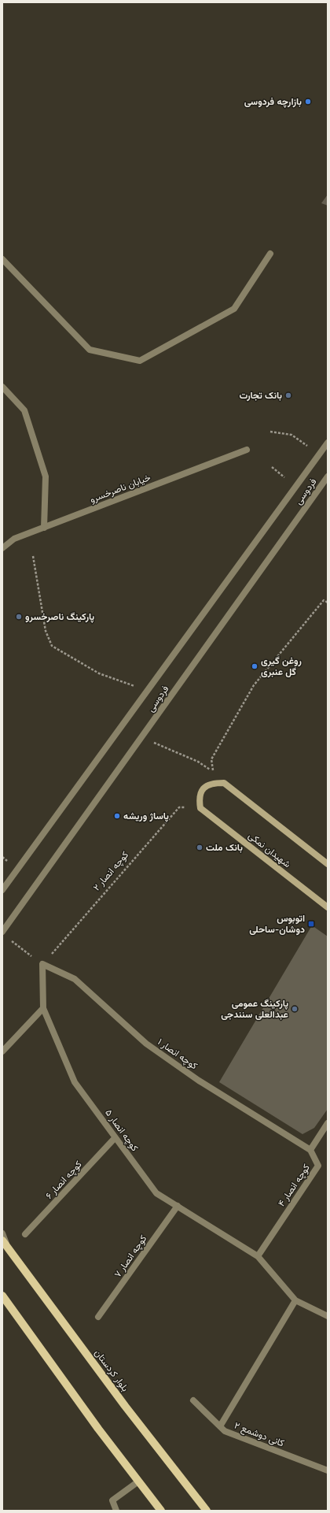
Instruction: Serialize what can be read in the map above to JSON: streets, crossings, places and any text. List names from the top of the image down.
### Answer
{
  "streets": {
    "main road": ["شهیدان نمکی", "بلوار کردستان"],
    "street": [
      "خیابان ناصرخسرو",
      "فردوسی",
      "کوچه انصار ۱",
      "کوچه انصار ۵",
      "کوچه انصار ۶",
      "کوچه انصار ۴",
      "کوچه انصار ۷",
      "کانی دوشمع ۲"
    ],
    "path": ["کوچه انصار ۲"]
  },
  "crossings": [
    ["شهیدان نمکی", "کوچه انصار ۲"],
    ["کوچه انصار ۲", "کوچه انصار ۱"],
    ["کوچه انصار ۲", "کوچه انصار ۵"],
    ["کوچه انصار ۱", "کوچه انصار ۵"],
    ["کوچه انصار ۱", "کوچه انصار ۴"],
    ["کوچه انصار ۵", "کوچه انصار ۶"],
    ["کوچه انصار ۵", "کوچه انصار ۴"],
    ["کوچه انصار ۵", "کوچه انصار ۷"]
  ],
  "places": {
    "other": [
      "بازارچه فردوسی",
      "بانک تجارت",
      "پارکینگ ناصرخسرو",
      "روغن گیری گل عنبری",
      "پاساژ وریشه",
      "بانک ملت",
      "پارکینگ عمومی عبدالعلی سنندجی"
    ],
    "transit": ["اتوبوس دوشان-ساحلی"]
  }
}
